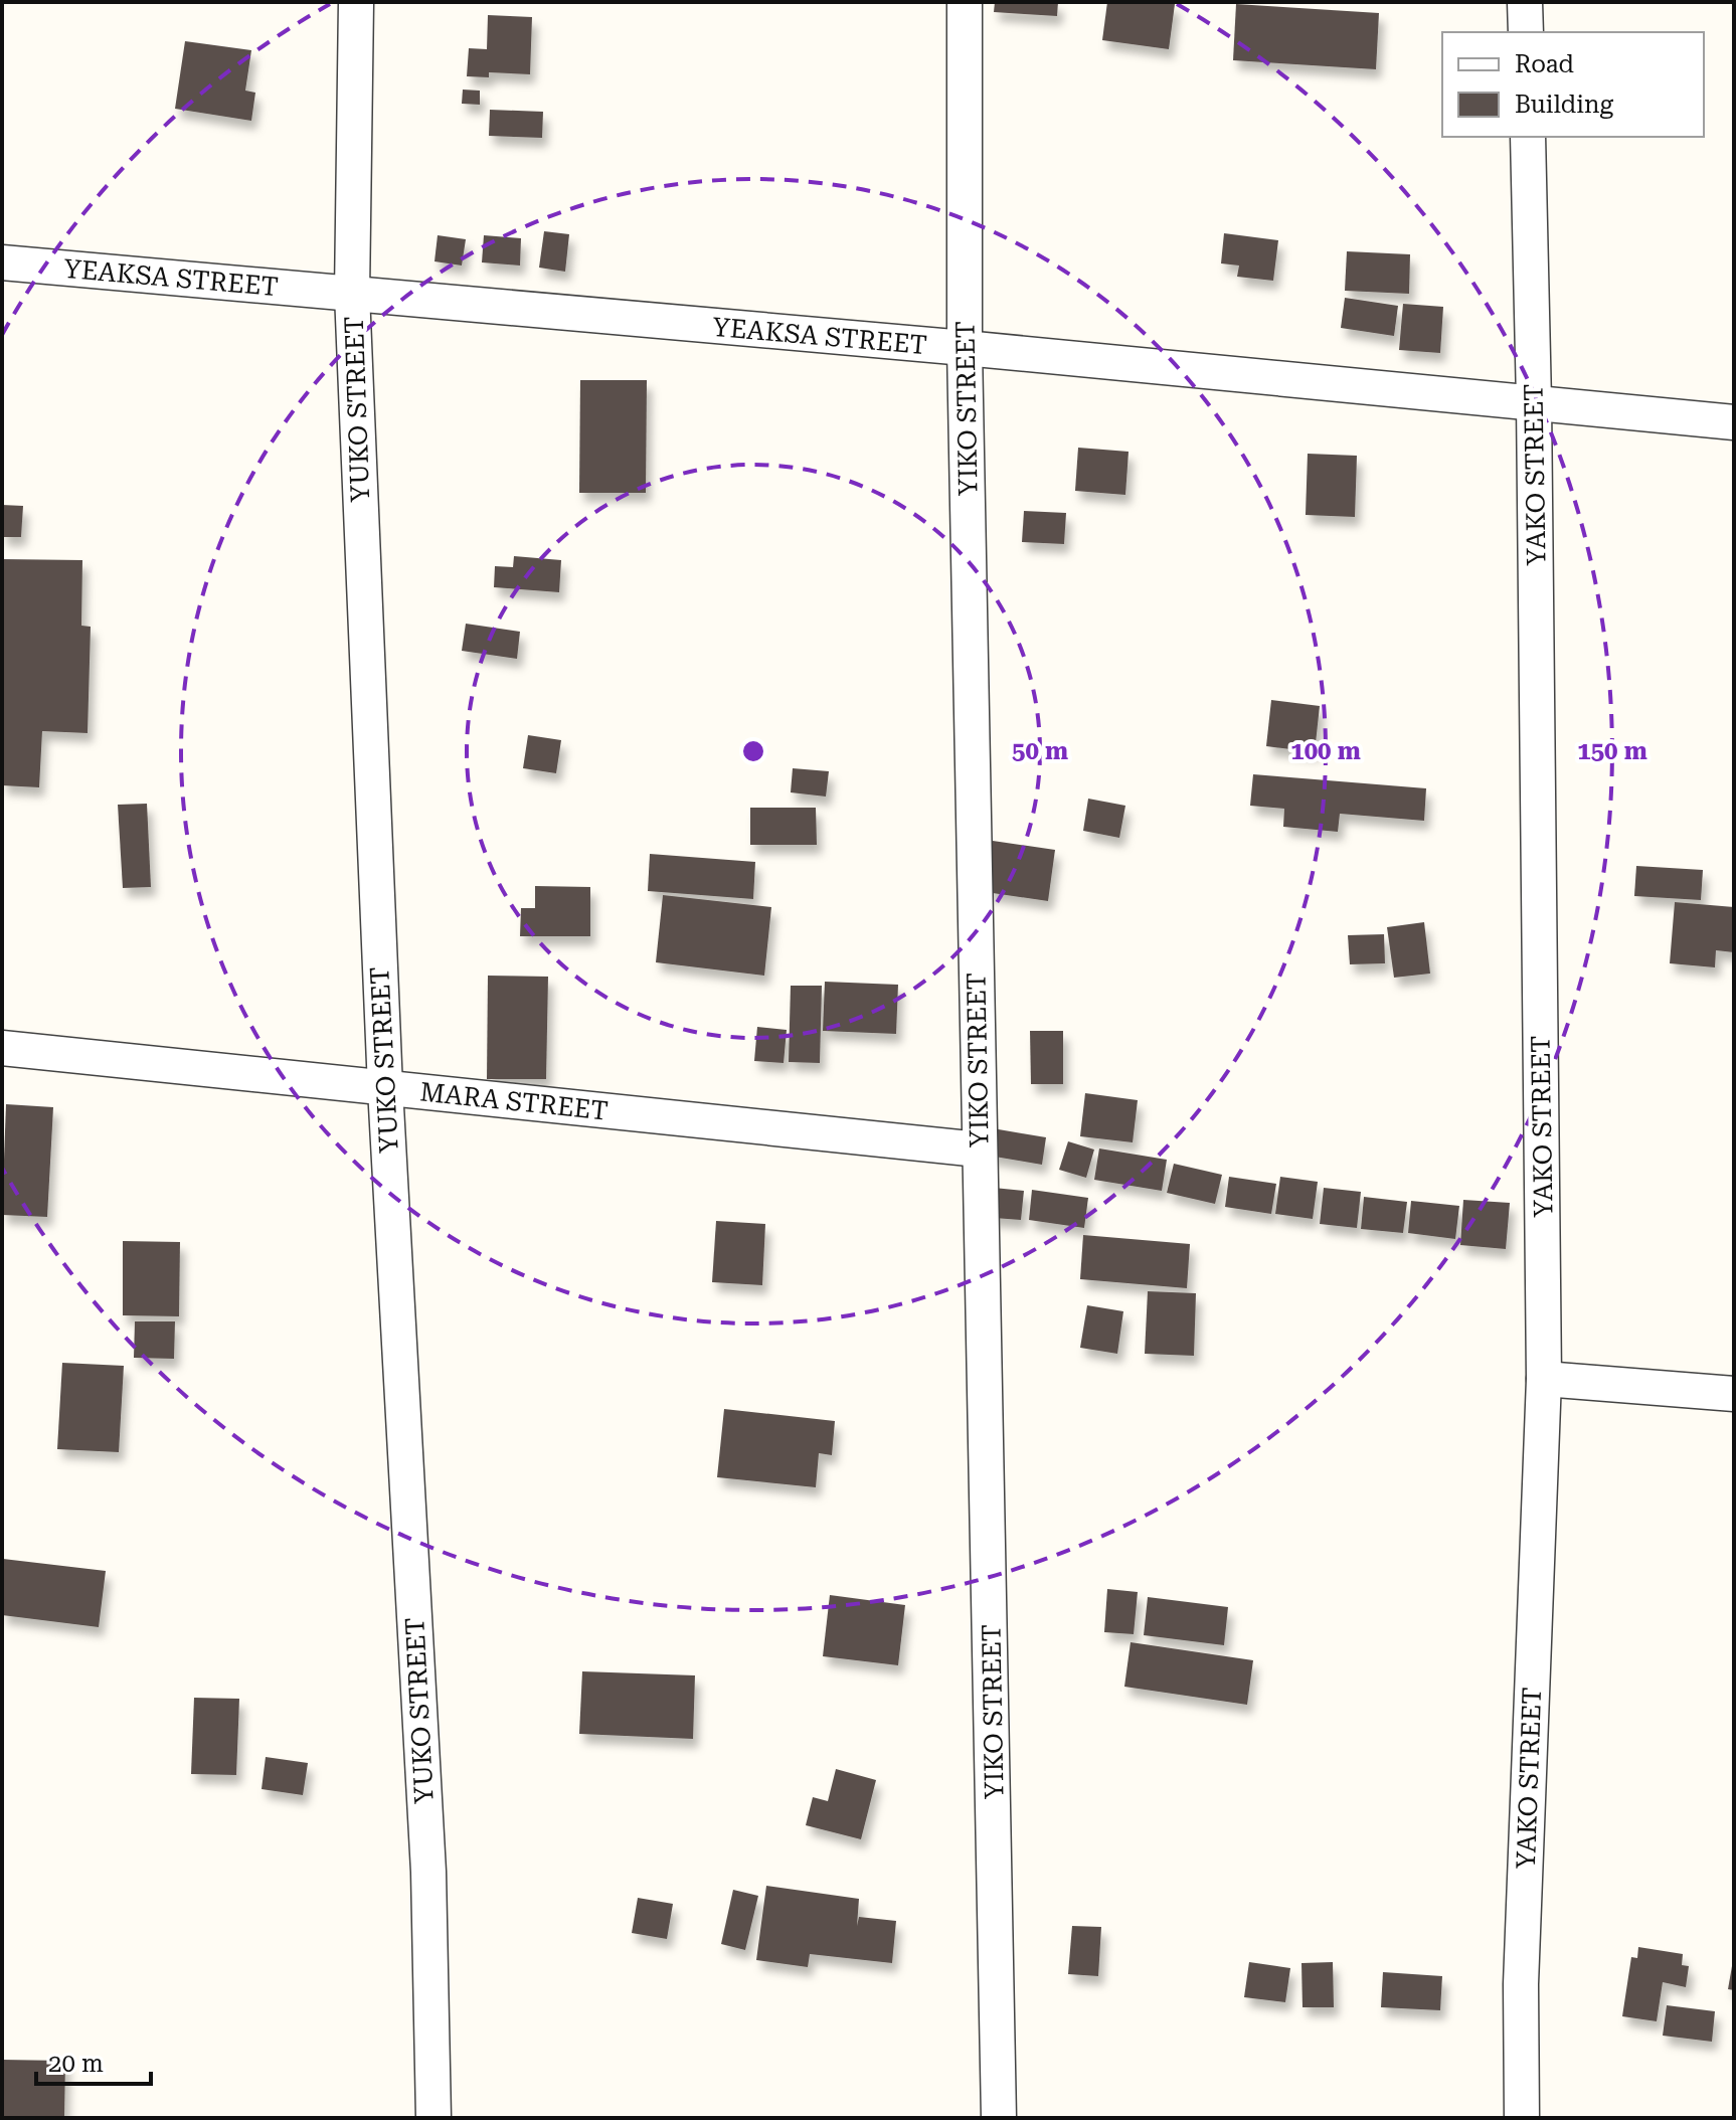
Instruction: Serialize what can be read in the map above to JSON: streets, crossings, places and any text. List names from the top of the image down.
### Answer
{
  "streets": {
    "street": [
      "YEAKSA STREET",
      "YIKO STREET",
      "YUKO STREET",
      "YAKO STREET",
      "MARA STREET"
    ]
  },
  "crossings": [
    ["YEAKSA STREET", "YIKO STREET"],
    ["YEAKSA STREET", "YUKO STREET"],
    ["YEAKSA STREET", "YAKO STREET"],
    ["YIKO STREET", "MARA STREET"],
    ["YUKO STREET", "MARA STREET"]
  ],
  "legend": ["Road", "Building"],
  "scale_bar": "20 m",
  "rings": ["50 m", "100 m", "150 m"]
}
